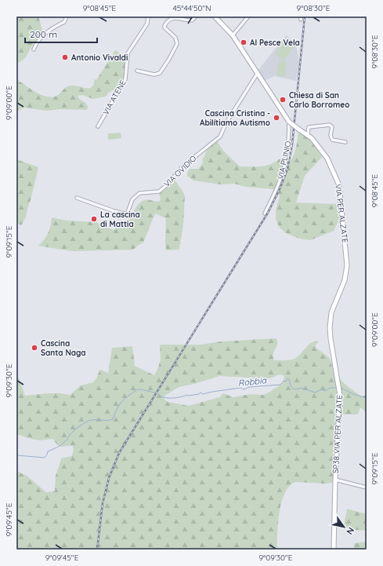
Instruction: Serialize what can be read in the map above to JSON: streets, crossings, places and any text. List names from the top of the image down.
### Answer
{
  "streets": {
    "street": [
      "VIA ATENE",
      "VIA PLINIO",
      "VIA OVIDIO",
      "VIA PER ALZATE",
      "SP38 VIA PER ALZATE"
    ]
  },
  "crossings": [
    ["VIA PLINIO", "VIA PER ALZATE"],
    ["VIA OVIDIO", "VIA PER ALZATE"],
    ["VIA PER ALZATE", "SP38 VIA PER ALZATE"]
  ],
  "water": ["Robbia"],
  "places": [
    "Al Pesce Vela",
    "Antonio Vivaldi",
    "Chiesa di San Carlo Borromeo",
    "Cascina Cristina - Abilítiamo Autismo",
    "La cascina di Mattia",
    "Cascina Santa Naga"
  ],
  "scale_bar": "200 m",
  "north": "bottom right",
  "coordinates": [
    "9°08'45\"E",
    "45°44'50\"N",
    "9°08'30\"E",
    "9°09'00\"E",
    "9°09'15\"E",
    "9°09'30\"E",
    "9°09'45\"E"
  ]
}
